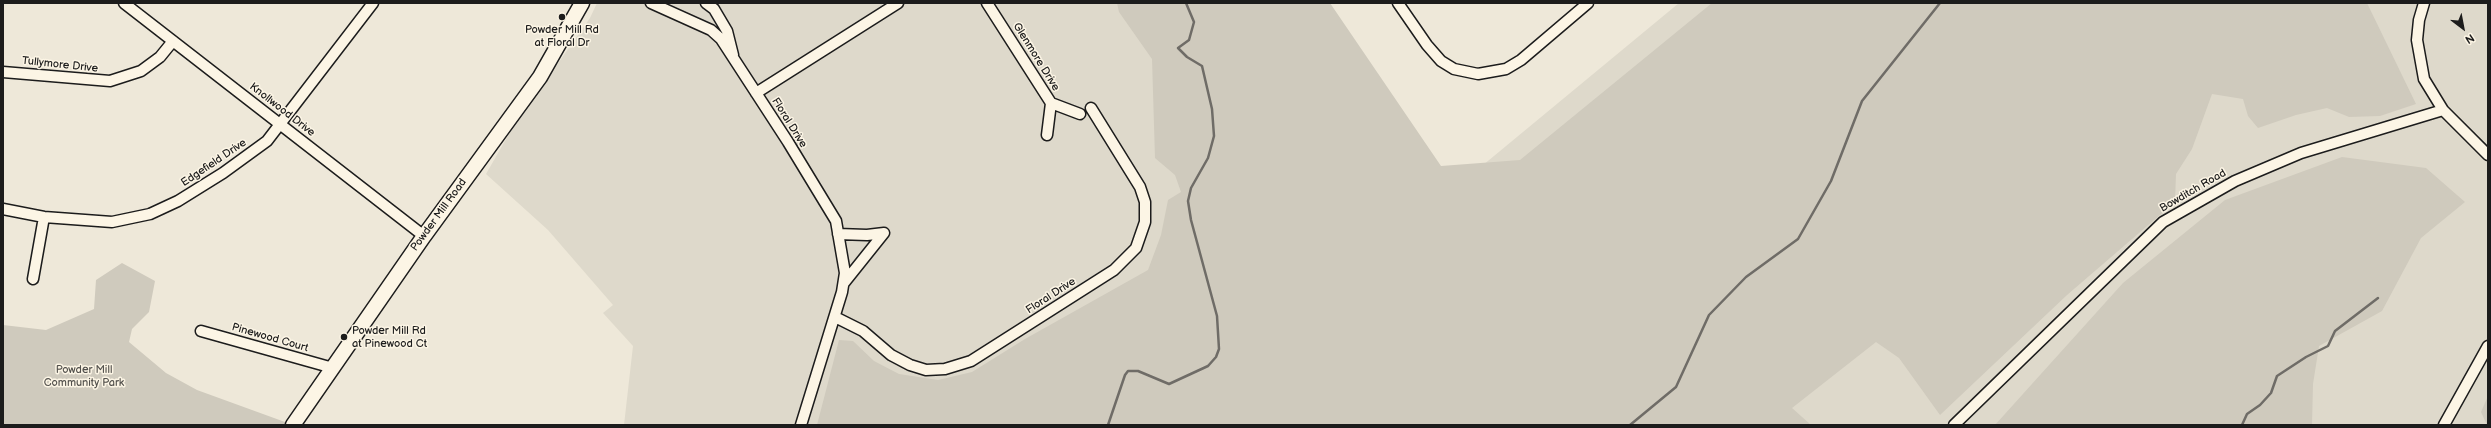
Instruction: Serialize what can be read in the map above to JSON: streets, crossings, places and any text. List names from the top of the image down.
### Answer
{
  "streets": {
    "main road": ["Powder Mill Road"],
    "street": [
      "Glenmore Drive",
      "Tullymore Drive",
      "Knollwood Drive",
      "Floral Drive",
      "Edgefield Drive",
      "Bowditch Road",
      "Pinewood Court"
    ]
  },
  "crossings": [
    ["Tullymore Drive", "Knollwood Drive"],
    ["Knollwood Drive", "Edgefield Drive"],
    ["Knollwood Drive", "Powder Mill Road"],
    ["Powder Mill Road", "Pinewood Court"]
  ],
  "parks": ["Powder Mill Community Park"],
  "places": ["Powder Mill Rd at Floral Dr", "Powder Mill Rd at Pinewood Ct"],
  "north": "bottom right"
}
